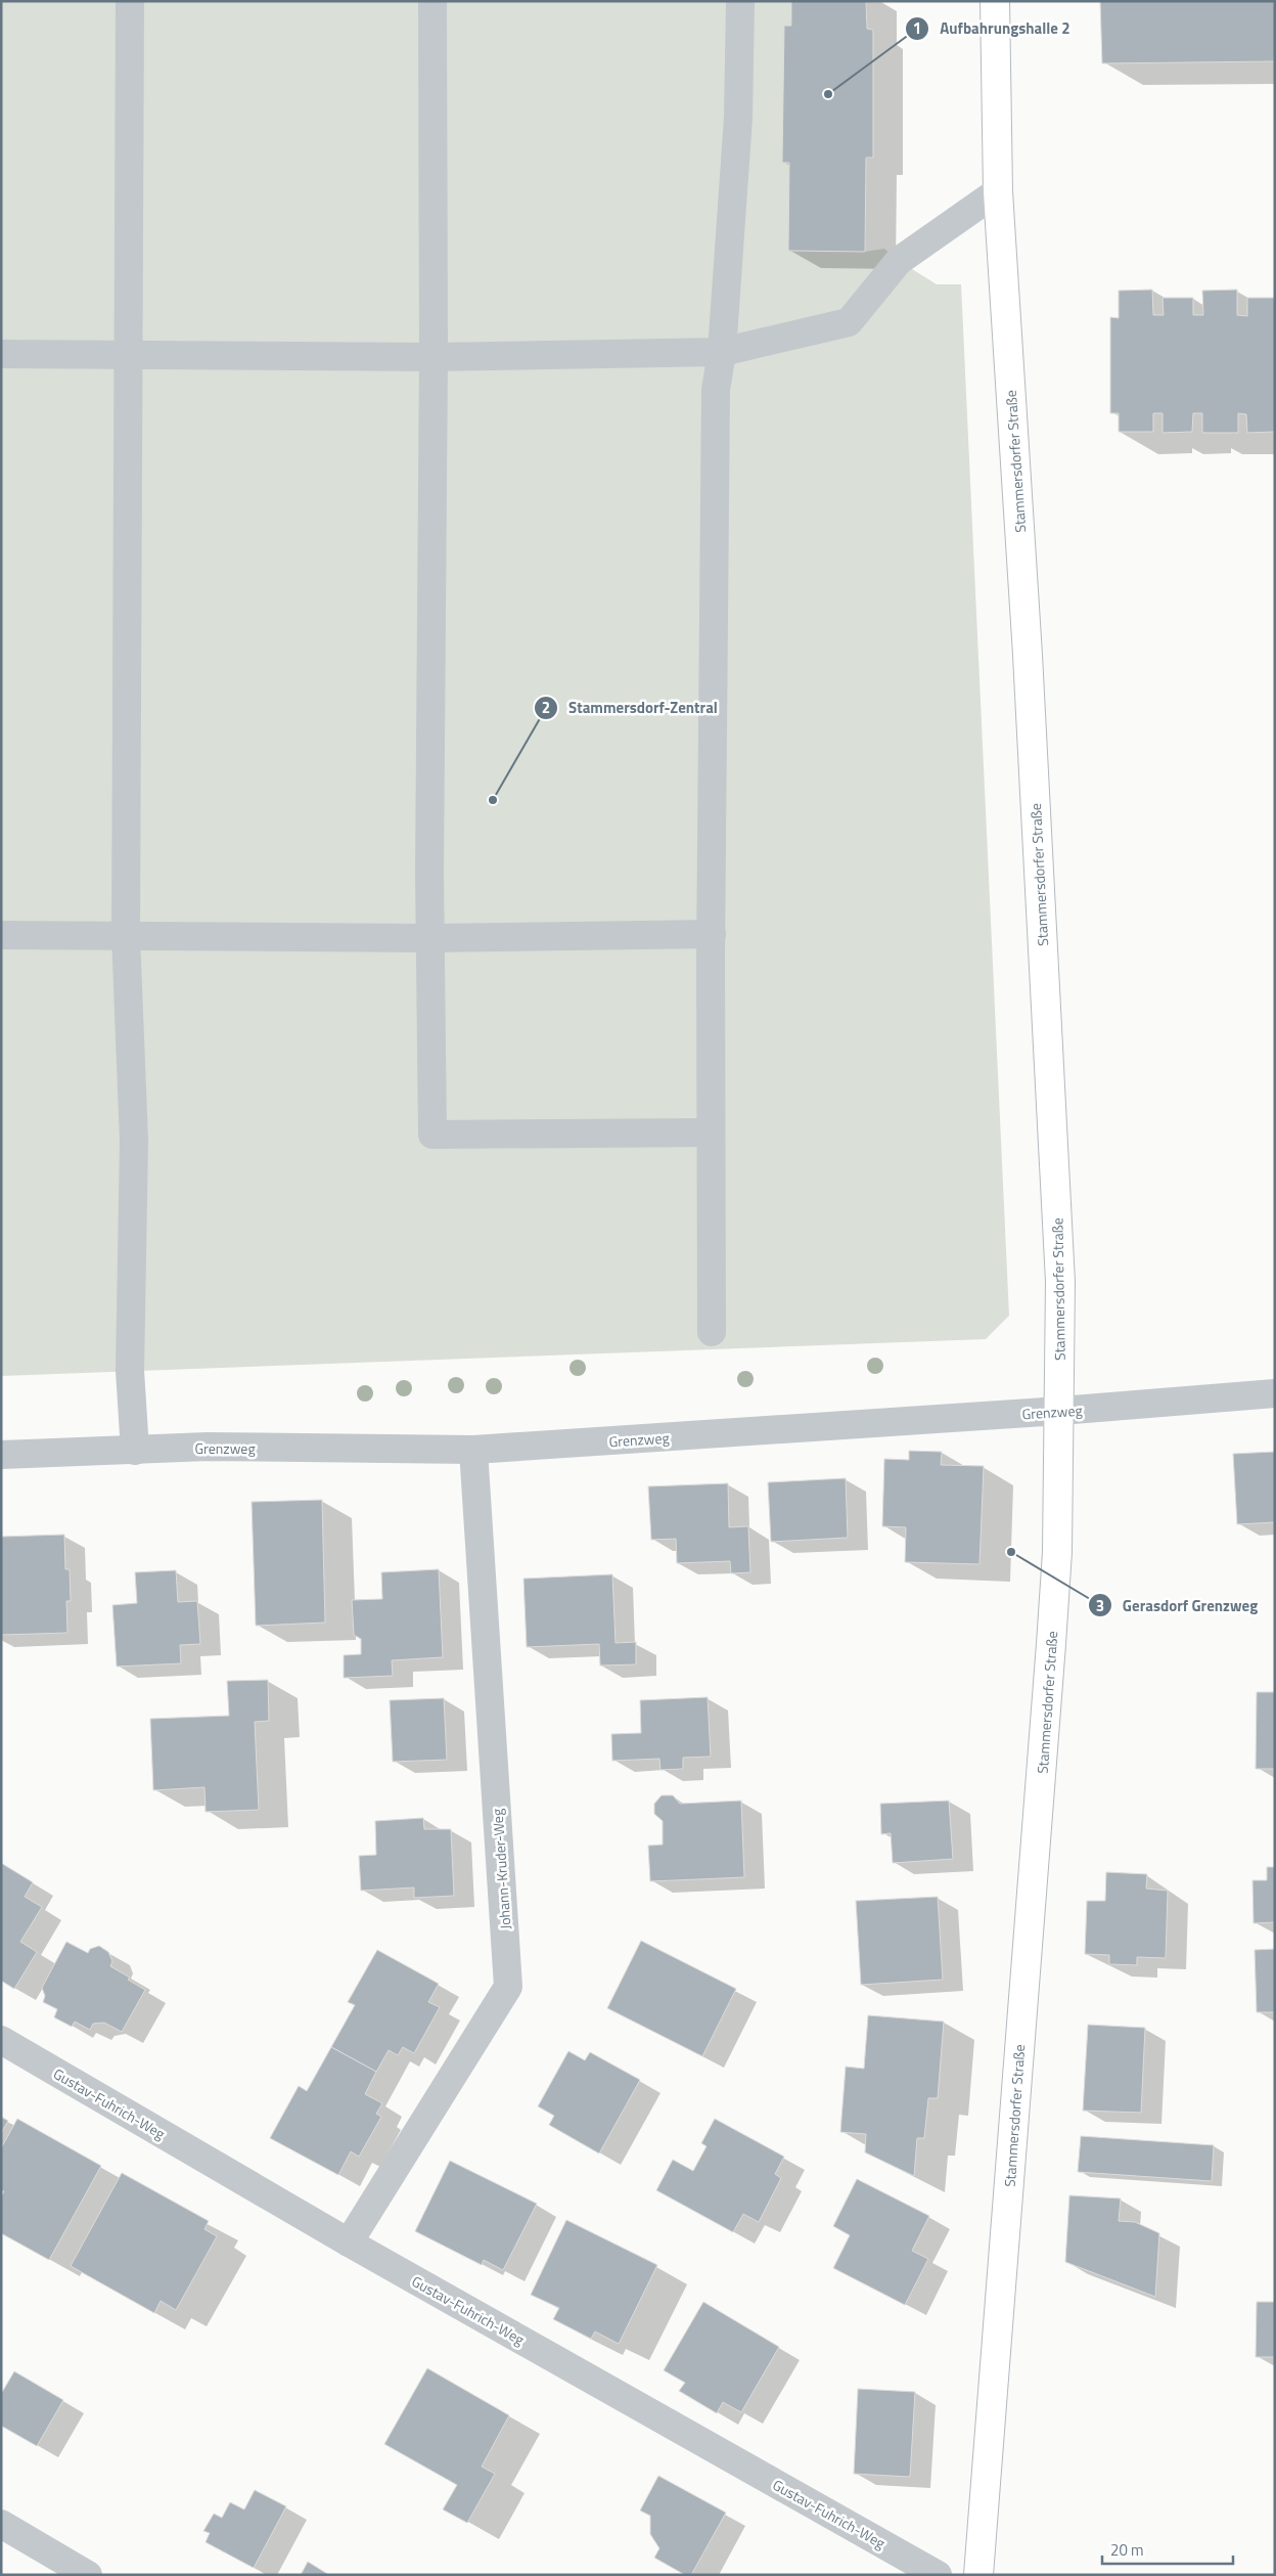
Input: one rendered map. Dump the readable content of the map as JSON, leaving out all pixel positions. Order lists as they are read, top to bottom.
{
  "streets": {
    "main road": ["Stammersdorfer Straße"],
    "street": ["Grenzweg", "Johann-Kruder-Weg", "Gustav-Fuhrich-Weg"]
  },
  "crossings": [
    ["Stammersdorfer Straße", "Grenzweg"],
    ["Grenzweg", "Johann-Kruder-Weg"],
    ["Johann-Kruder-Weg", "Gustav-Fuhrich-Weg"]
  ],
  "places": ["Aufbahrungshalle 2", "Stammersdorf-Zentral", "Gerasdorf Grenzweg"],
  "scale_bar": "20 m"
}
